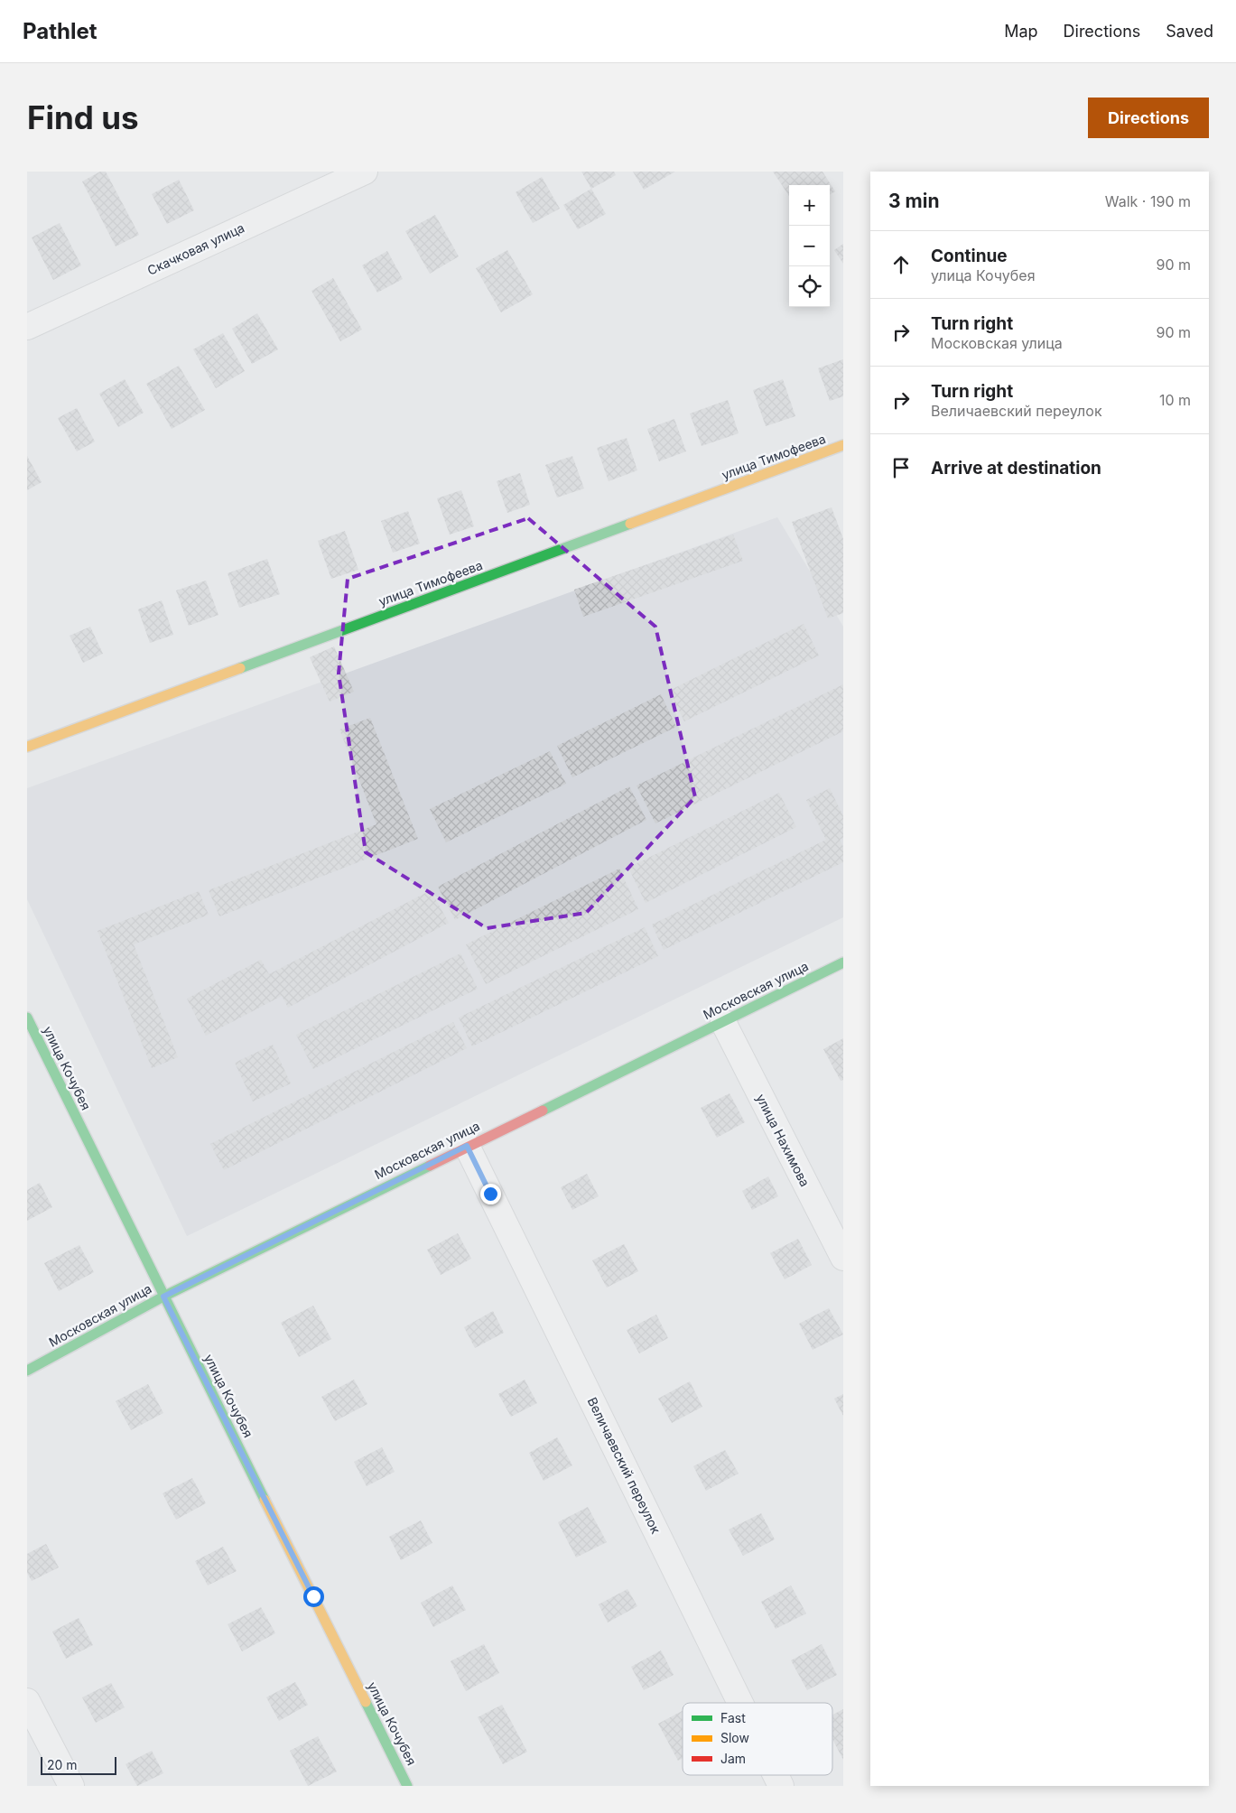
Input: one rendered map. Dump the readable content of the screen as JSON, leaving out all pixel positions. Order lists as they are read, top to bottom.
{
  "streets": {
    "street": [
      "Скачковая улица",
      "улица Тимофеева",
      "Московская улица",
      "улица Кочубея",
      "улица Нахимова",
      "Величаевский переулок"
    ]
  },
  "crossings": [
    ["Московская улица", "улица Кочубея"],
    ["Московская улица", "улица Нахимова"],
    ["Московская улица", "Величаевский переулок"]
  ],
  "legend": ["Fast", "Slow", "Jam"],
  "scale_bar": "20 m",
  "page": {
    "header": "Pathlet",
    "nav": ["Map", "Directions", "Saved"],
    "buttons": "Directions",
    "title": "Find us",
    "heading": ["3 min", "Walk · 190 m"],
    "map_buttons": ["+", "−"],
    "list": [
      ["Continue", "улица Кочубея", "90 m"],
      ["Turn right", "Московская улица", "90 m"],
      ["Turn right", "Величаевский переулок", "10 m"],
      "Arrive at destination"
    ],
    "scale": "20 m"
  }
}
